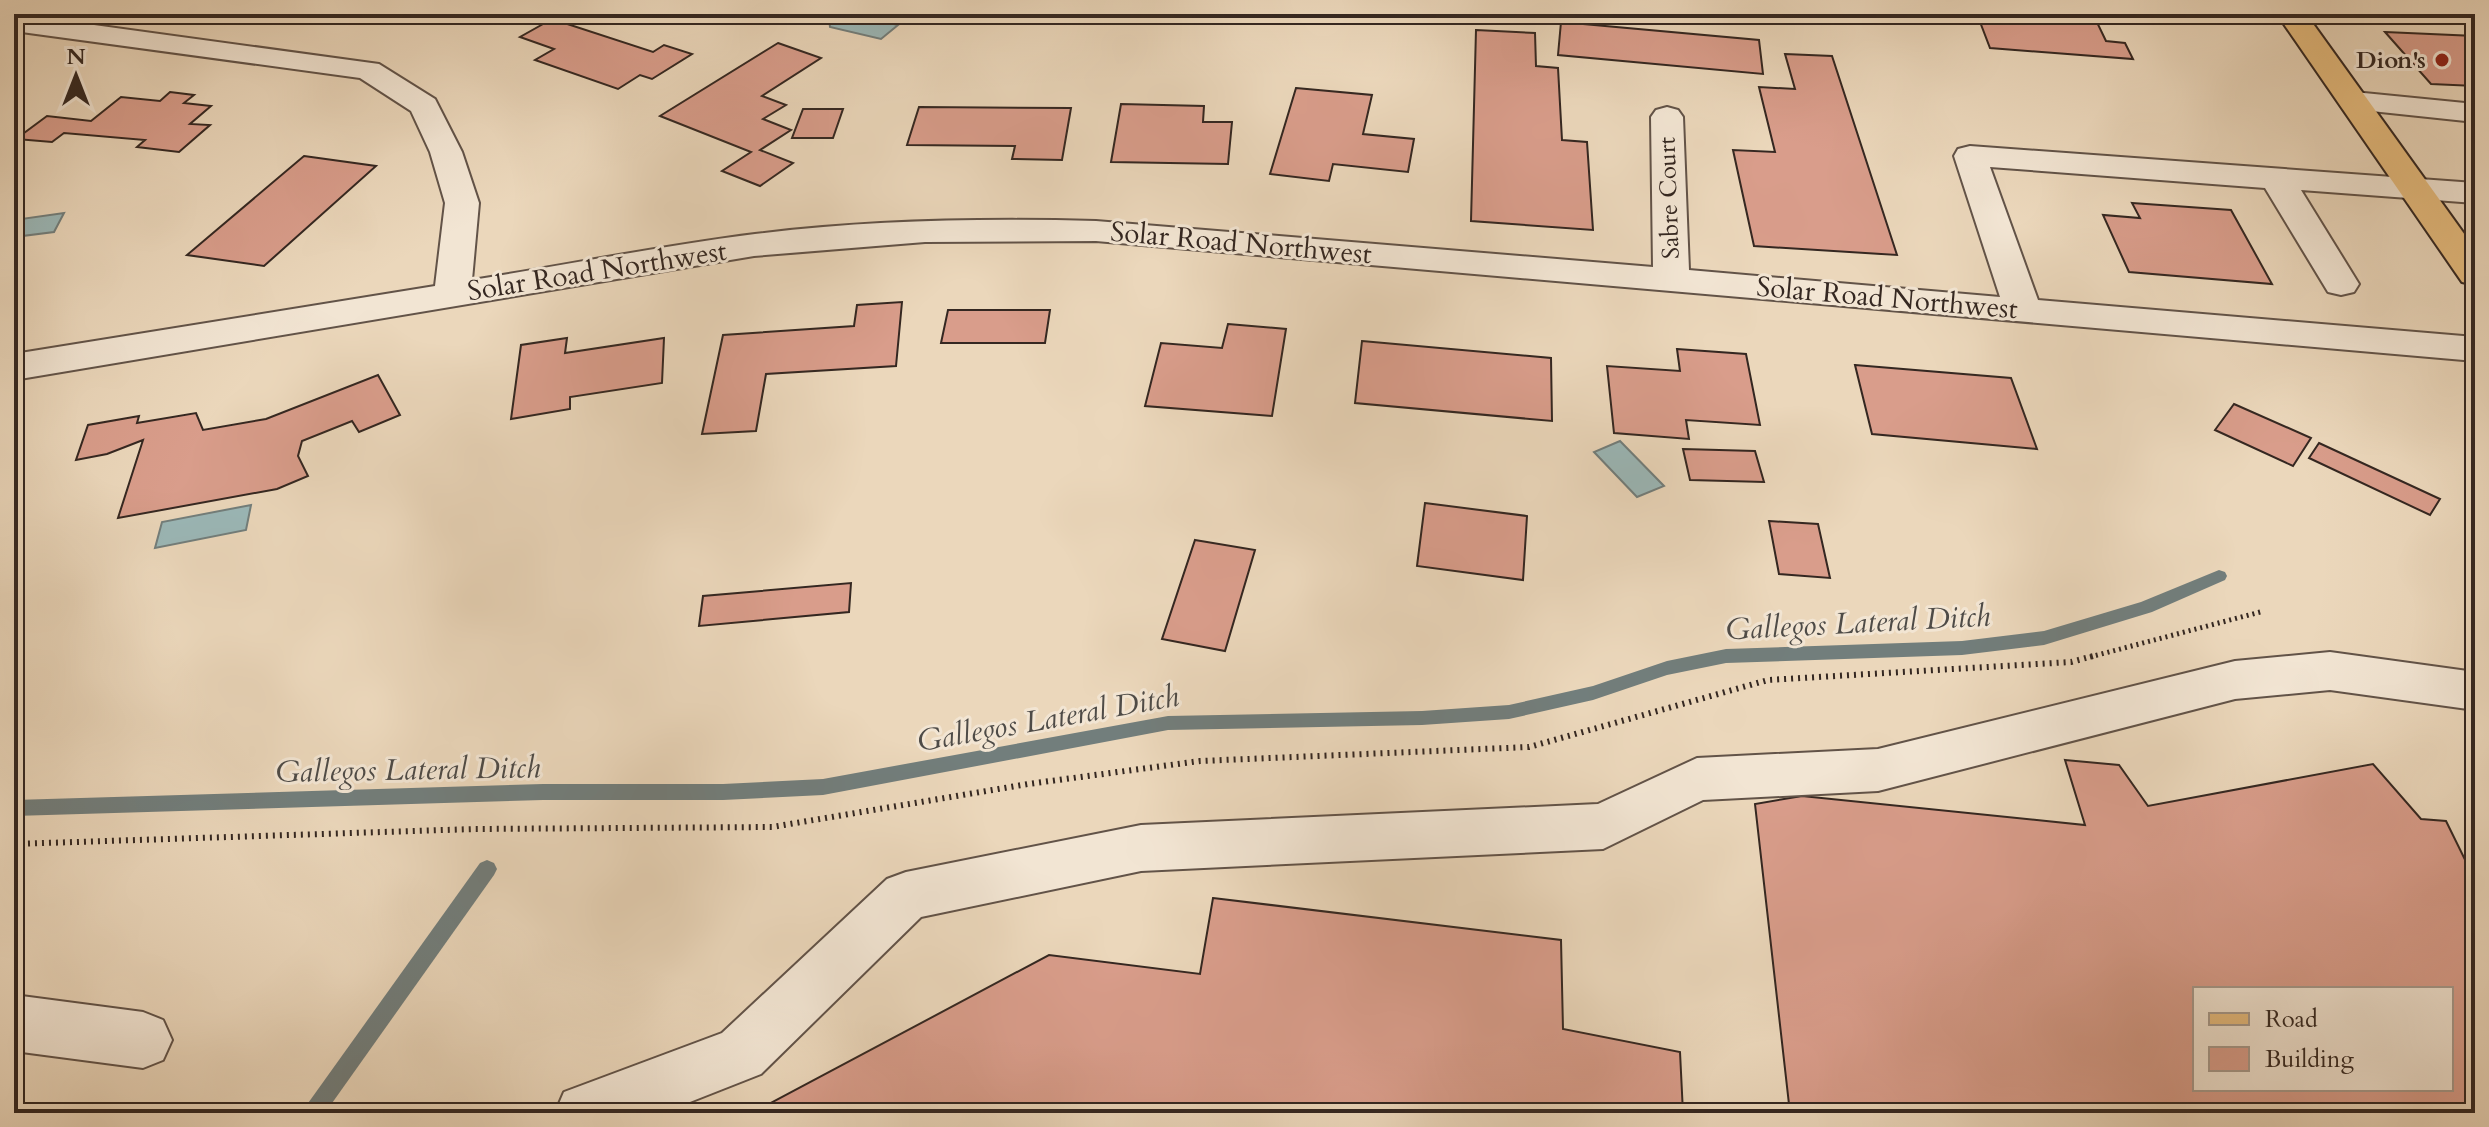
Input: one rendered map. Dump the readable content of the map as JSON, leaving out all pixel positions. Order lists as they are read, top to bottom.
{
  "streets": {
    "street": ["Sabre Court", "Solar Road Northwest"]
  },
  "crossings": [
    ["Sabre Court", "Solar Road Northwest"]
  ],
  "water": ["Gallegos Lateral Ditch"],
  "places": ["Dion's"],
  "legend": ["Road", "Building"],
  "north": "top"
}
